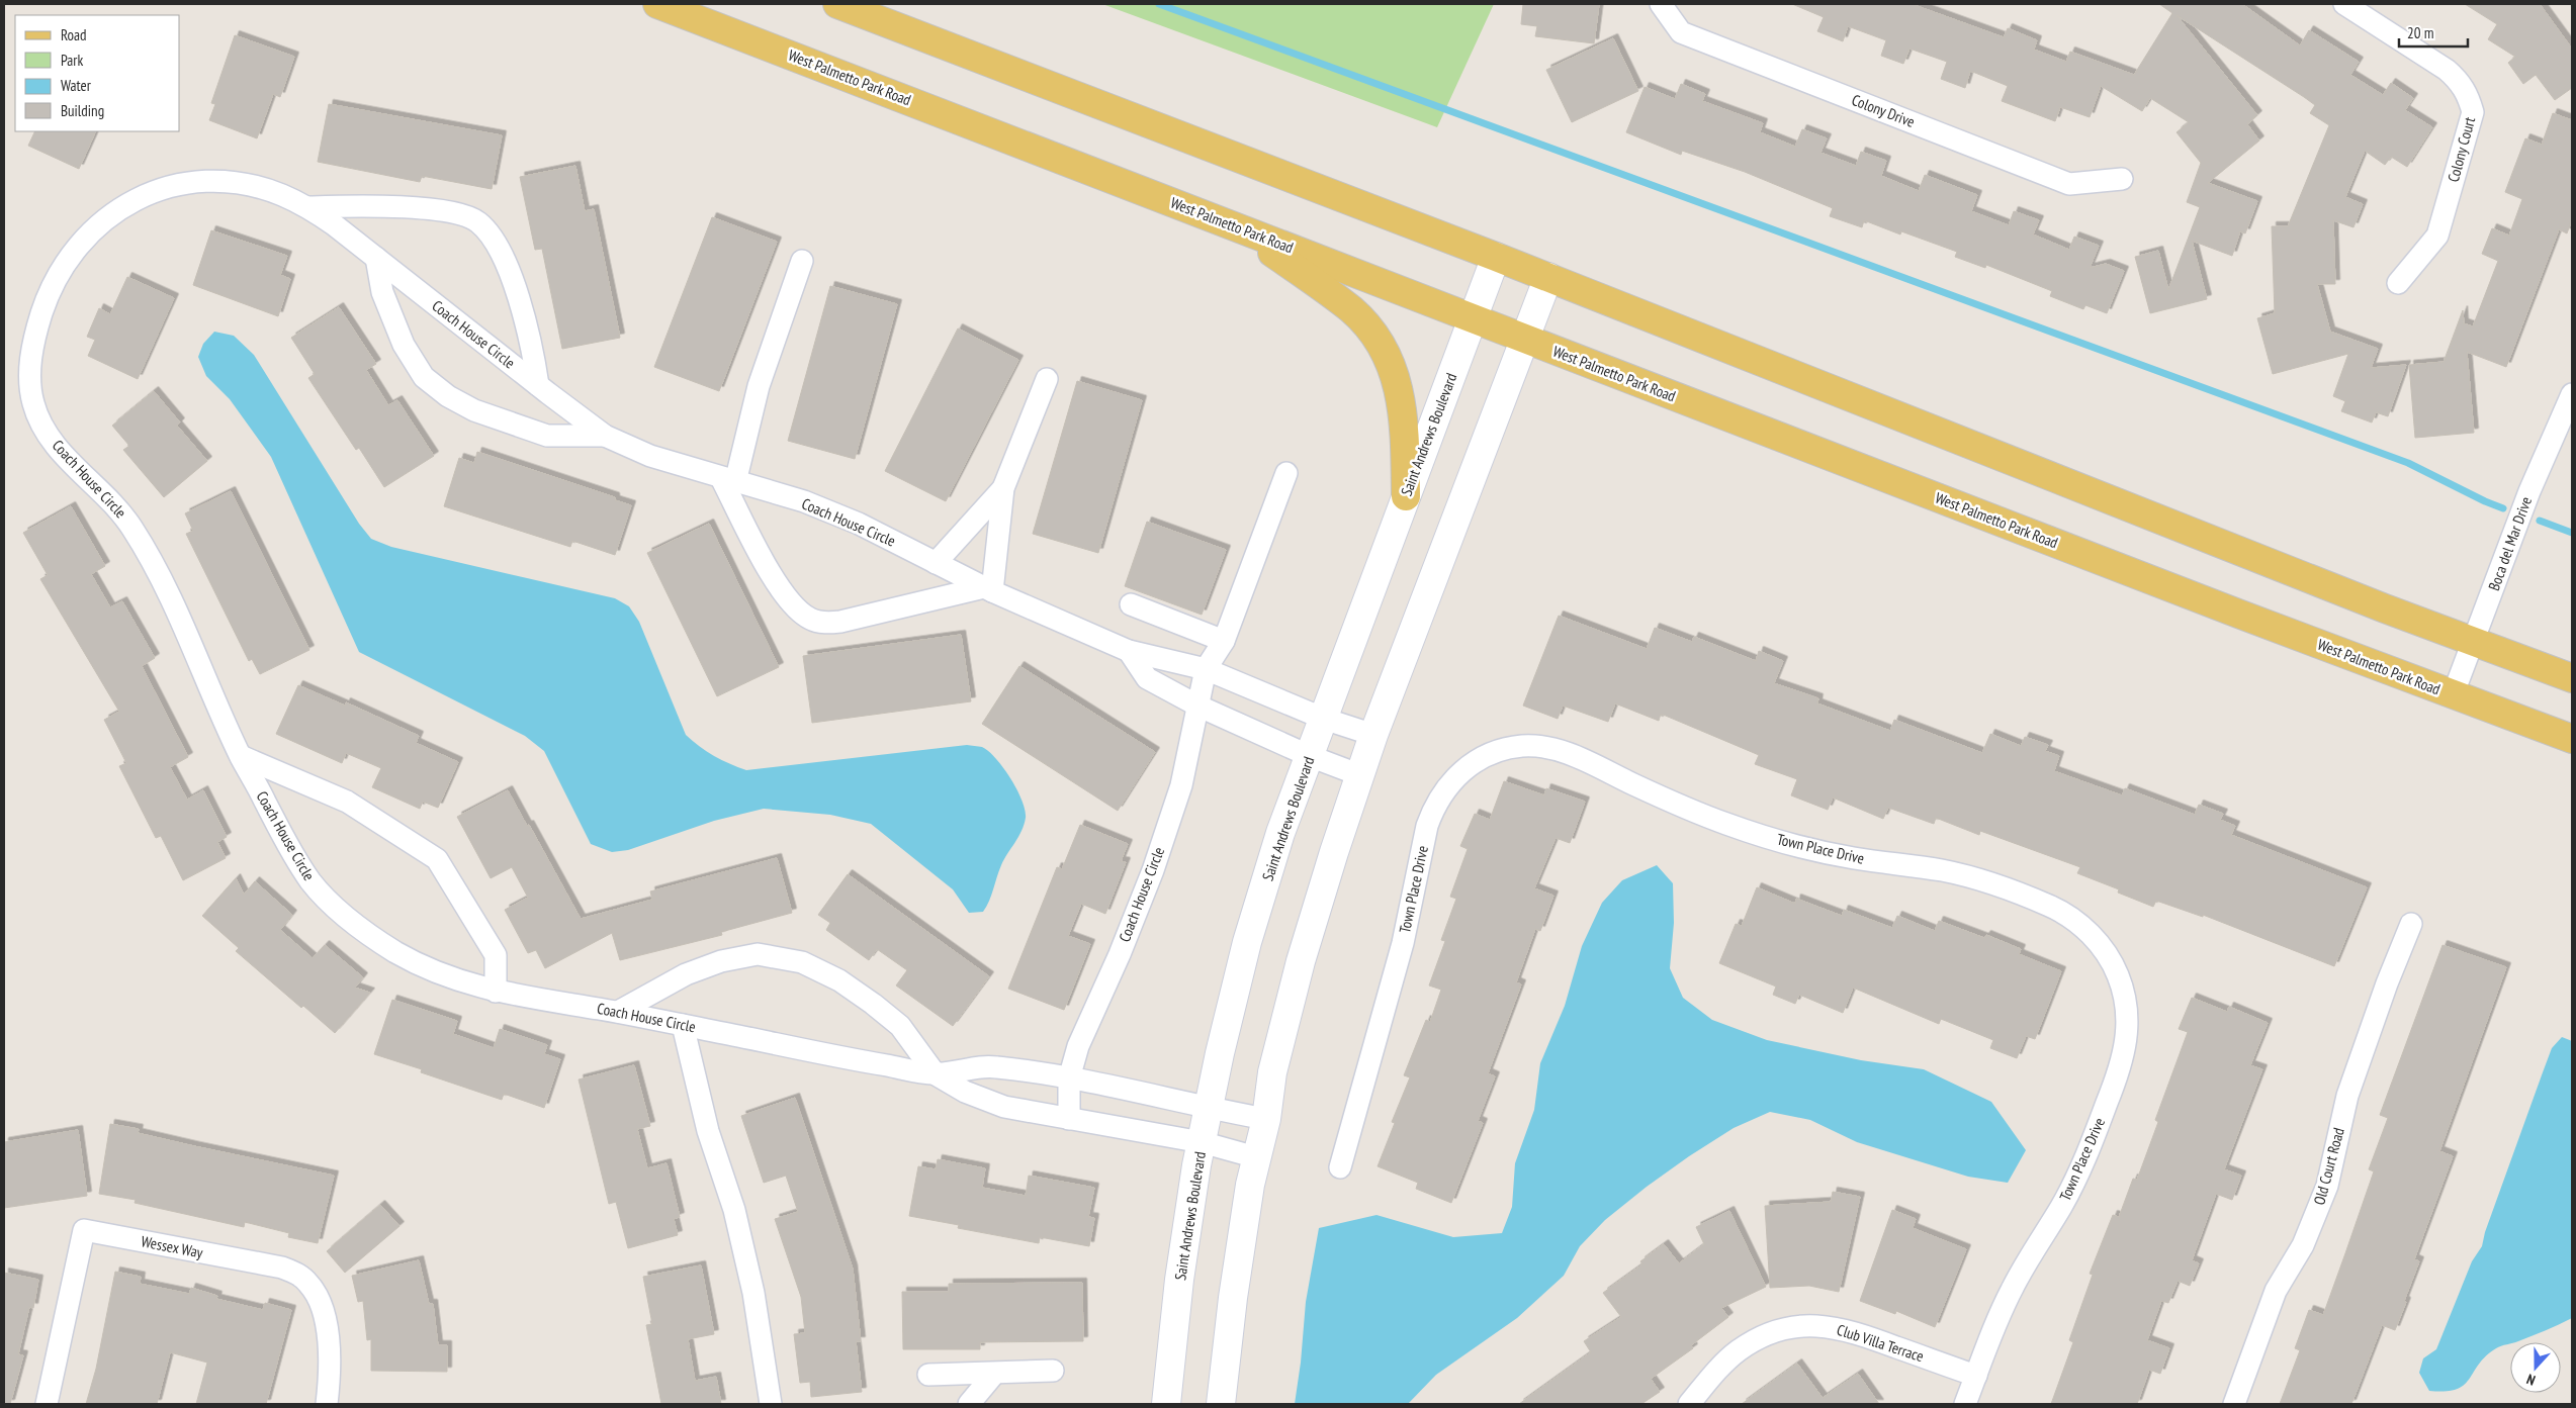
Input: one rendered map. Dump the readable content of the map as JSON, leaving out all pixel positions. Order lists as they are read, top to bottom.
{
  "streets": {
    "main road": ["West Palmetto Park Road"],
    "street": [
      "Colony Drive",
      "Colony Court",
      "Coach House Circle",
      "Saint Andrews Boulevard",
      "Boca del Mar Drive",
      "Town Place Drive",
      "Old Court Road",
      "Wessex Way",
      "Club Villa Terrace"
    ]
  },
  "crossings": [
    ["West Palmetto Park Road", "Saint Andrews Boulevard"],
    ["West Palmetto Park Road", "Boca del Mar Drive"],
    ["Coach House Circle", "Saint Andrews Boulevard"],
    ["Town Place Drive", "Club Villa Terrace"]
  ],
  "legend": [
    "Road",
    "Park",
    "Water",
    "Building"
  ],
  "scale_bar": "20 m",
  "north": "bottom"
}
